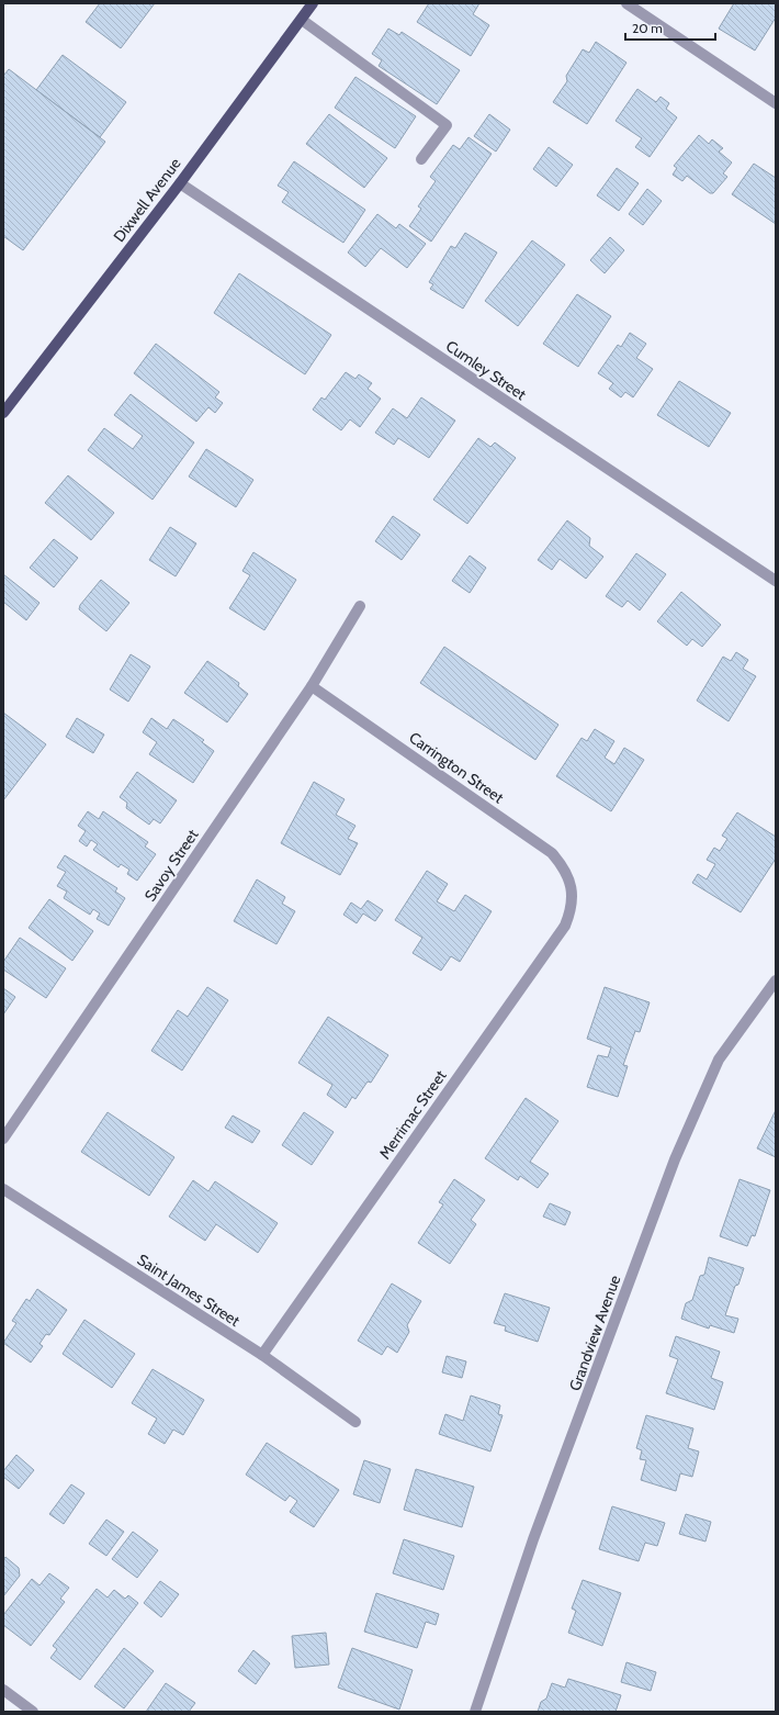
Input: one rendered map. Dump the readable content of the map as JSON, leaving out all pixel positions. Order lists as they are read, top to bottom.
{
  "streets": {
    "main road": ["Dixwell Avenue"],
    "street": [
      "Cumley Street",
      "Carrington Street",
      "Savoy Street",
      "Merrimac Street",
      "Saint James Street",
      "Grandview Avenue"
    ]
  },
  "crossings": [
    ["Dixwell Avenue", "Cumley Street"],
    ["Carrington Street", "Savoy Street"],
    ["Carrington Street", "Merrimac Street"],
    ["Merrimac Street", "Saint James Street"]
  ],
  "scale_bar": "20 m"
}
